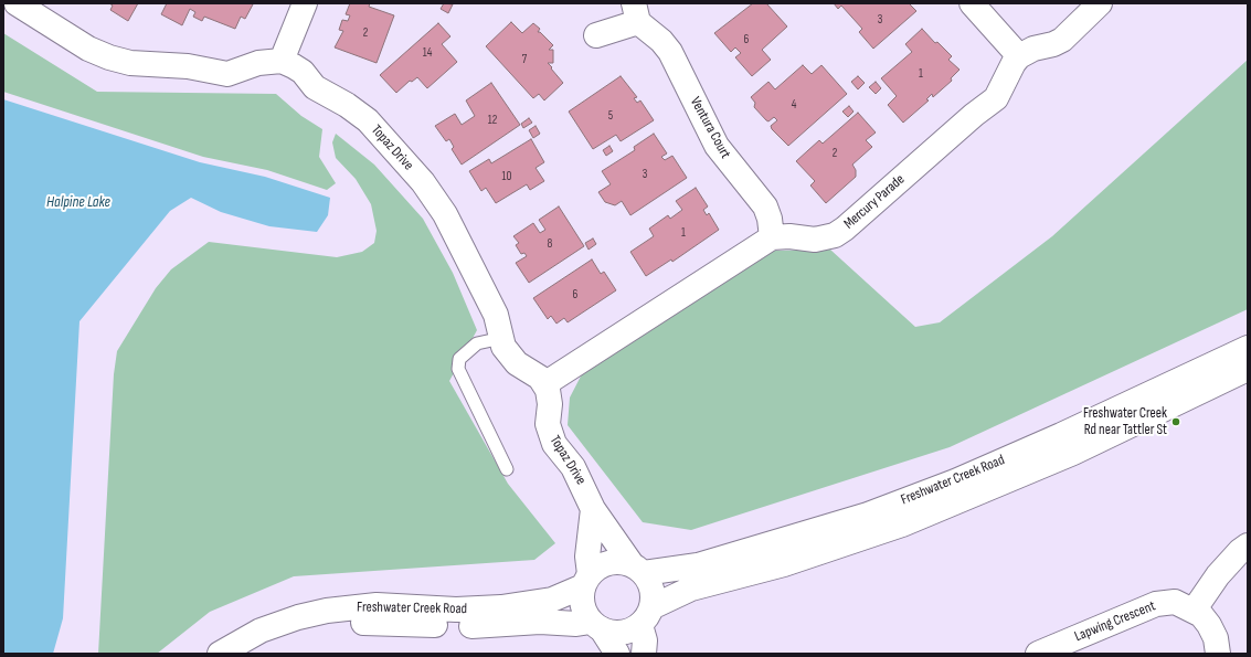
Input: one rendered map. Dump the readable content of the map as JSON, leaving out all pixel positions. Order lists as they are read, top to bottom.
{
  "streets": {
    "street": [
      "Ventura Court",
      "Topaz Drive",
      "Mercury Parade",
      "Freshwater Creek Road",
      "Lapwing Crescent"
    ]
  },
  "crossings": [
    ["Ventura Court", "Mercury Parade"],
    ["Topaz Drive", "Freshwater Creek Road"]
  ],
  "water": ["Halpine Lake"],
  "places": ["Freshwater Creek Rd near Tattler St"],
  "house_numbers": [
    "3",
    "2",
    "6",
    "14",
    "7",
    "1",
    "4",
    "5",
    "12",
    "2",
    "3",
    "10",
    "1",
    "8",
    "6"
  ]
}
